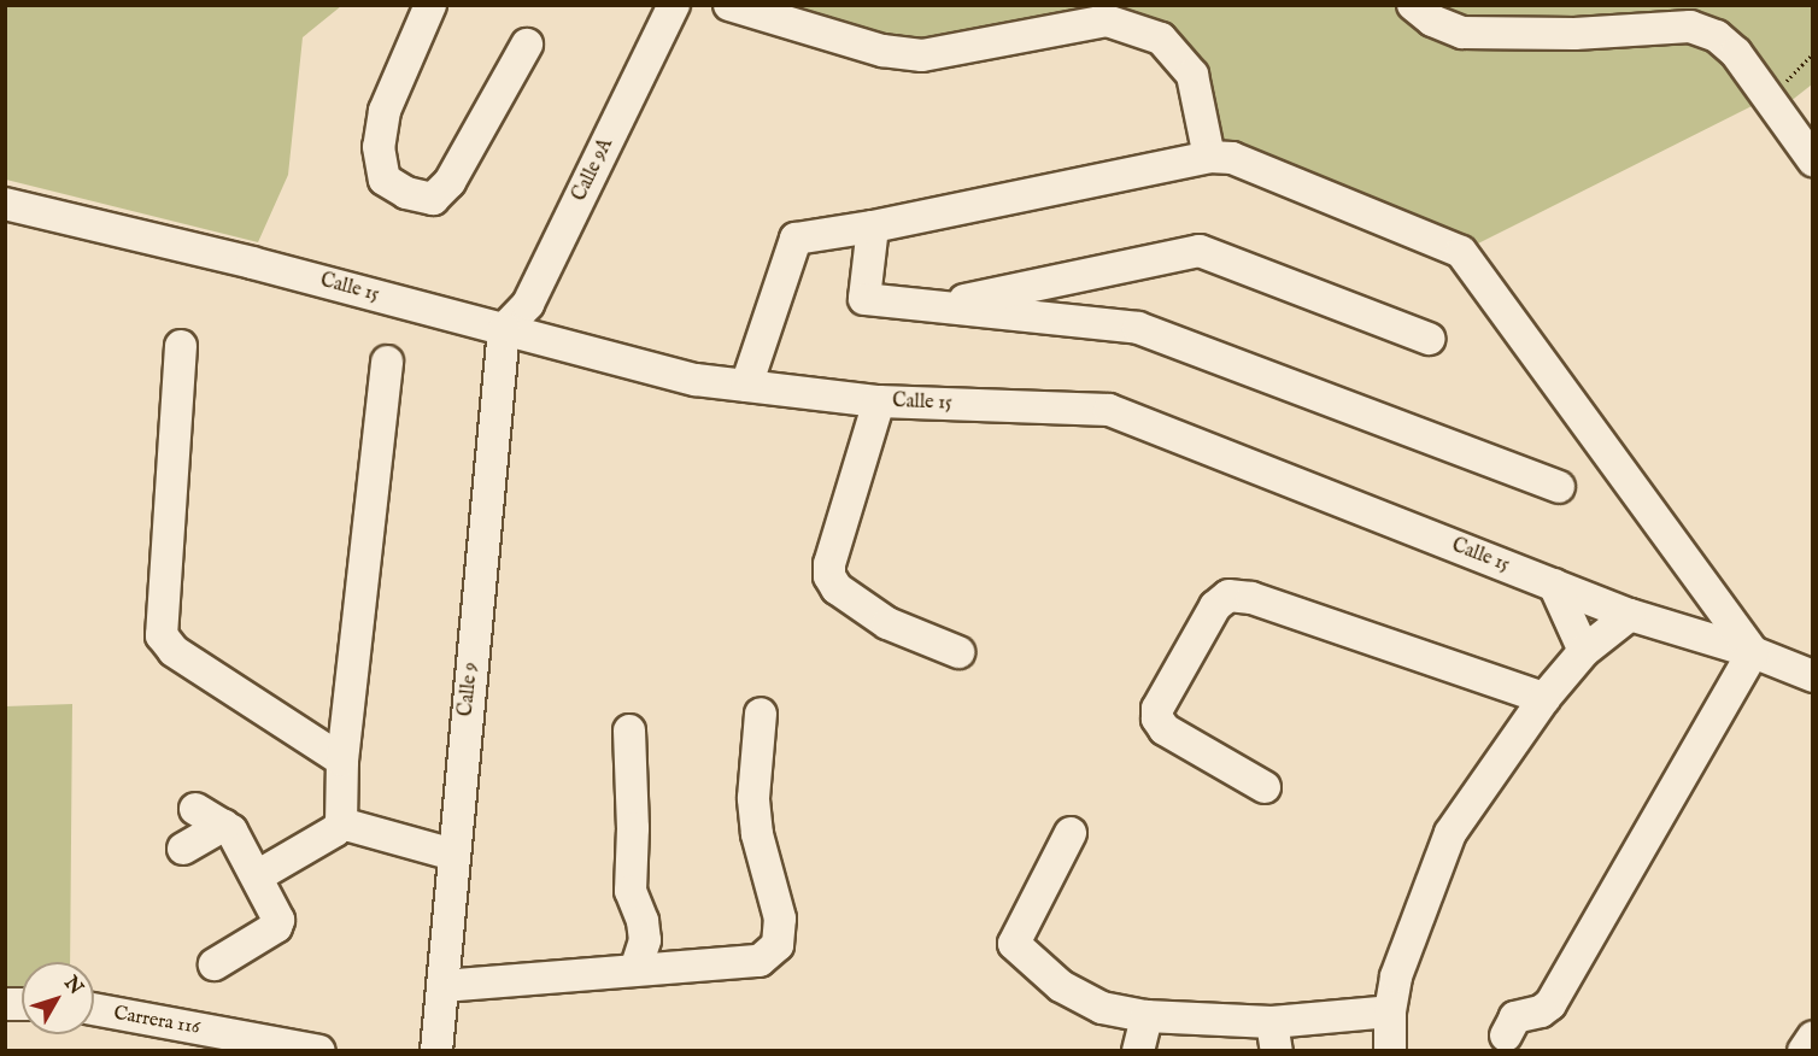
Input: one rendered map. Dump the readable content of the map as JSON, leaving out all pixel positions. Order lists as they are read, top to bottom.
{
  "streets": {
    "street": [
      "Calle 9A",
      "Calle 15",
      "Calle 9",
      "Carrera 116"
    ]
  },
  "crossings": [
    ["Calle 9A", "Calle 15"],
    ["Calle 9A", "Calle 9"],
    ["Calle 15", "Calle 9"]
  ],
  "north": "top right"
}
